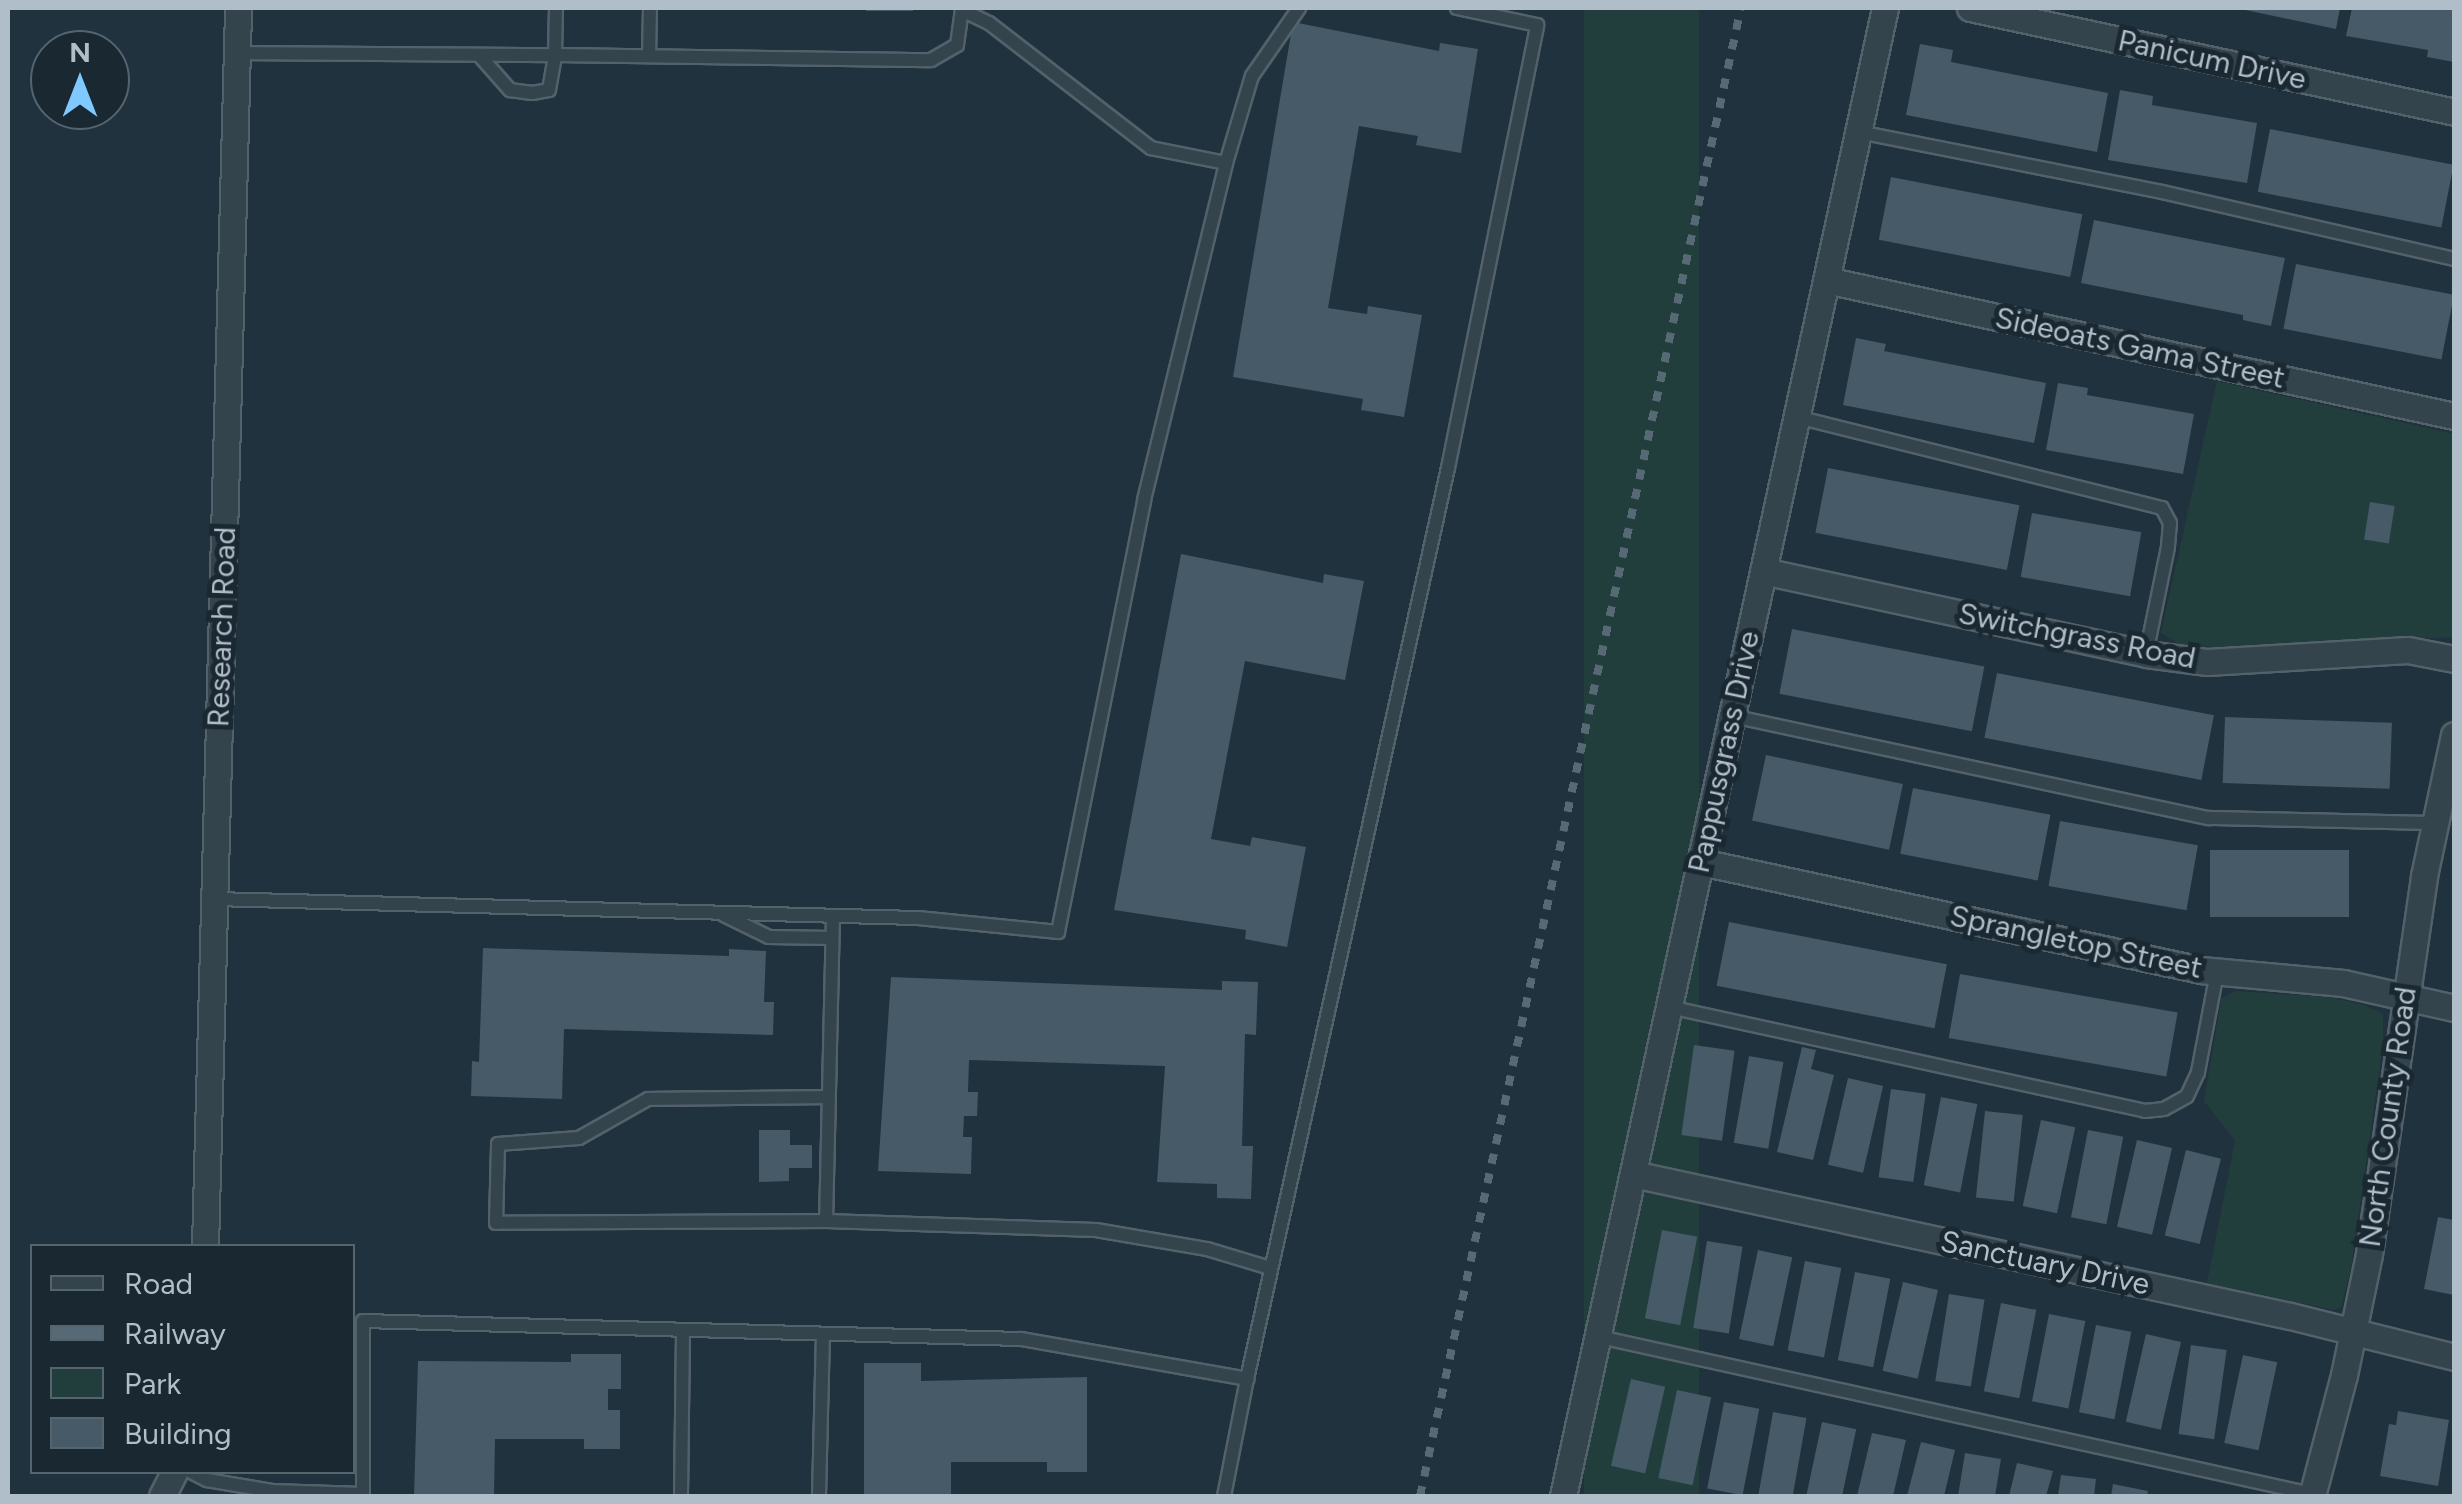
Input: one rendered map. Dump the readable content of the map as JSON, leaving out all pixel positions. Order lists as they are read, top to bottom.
{
  "streets": {
    "street": [
      "Panicum Drive",
      "Sideoats Gama Street",
      "Research Road",
      "Switchgrass Road",
      "Pappusgrass Drive",
      "Sprangletop Street",
      "North County Road",
      "Sanctuary Drive"
    ]
  },
  "crossings": [
    ["Sideoats Gama Street", "Pappusgrass Drive"],
    ["Switchgrass Road", "Pappusgrass Drive"],
    ["Pappusgrass Drive", "Sprangletop Street"],
    ["Pappusgrass Drive", "Sanctuary Drive"],
    ["Sprangletop Street", "North County Road"],
    ["North County Road", "Sanctuary Drive"]
  ],
  "legend": [
    "Road",
    "Railway",
    "Park",
    "Building"
  ],
  "north": "top"
}
